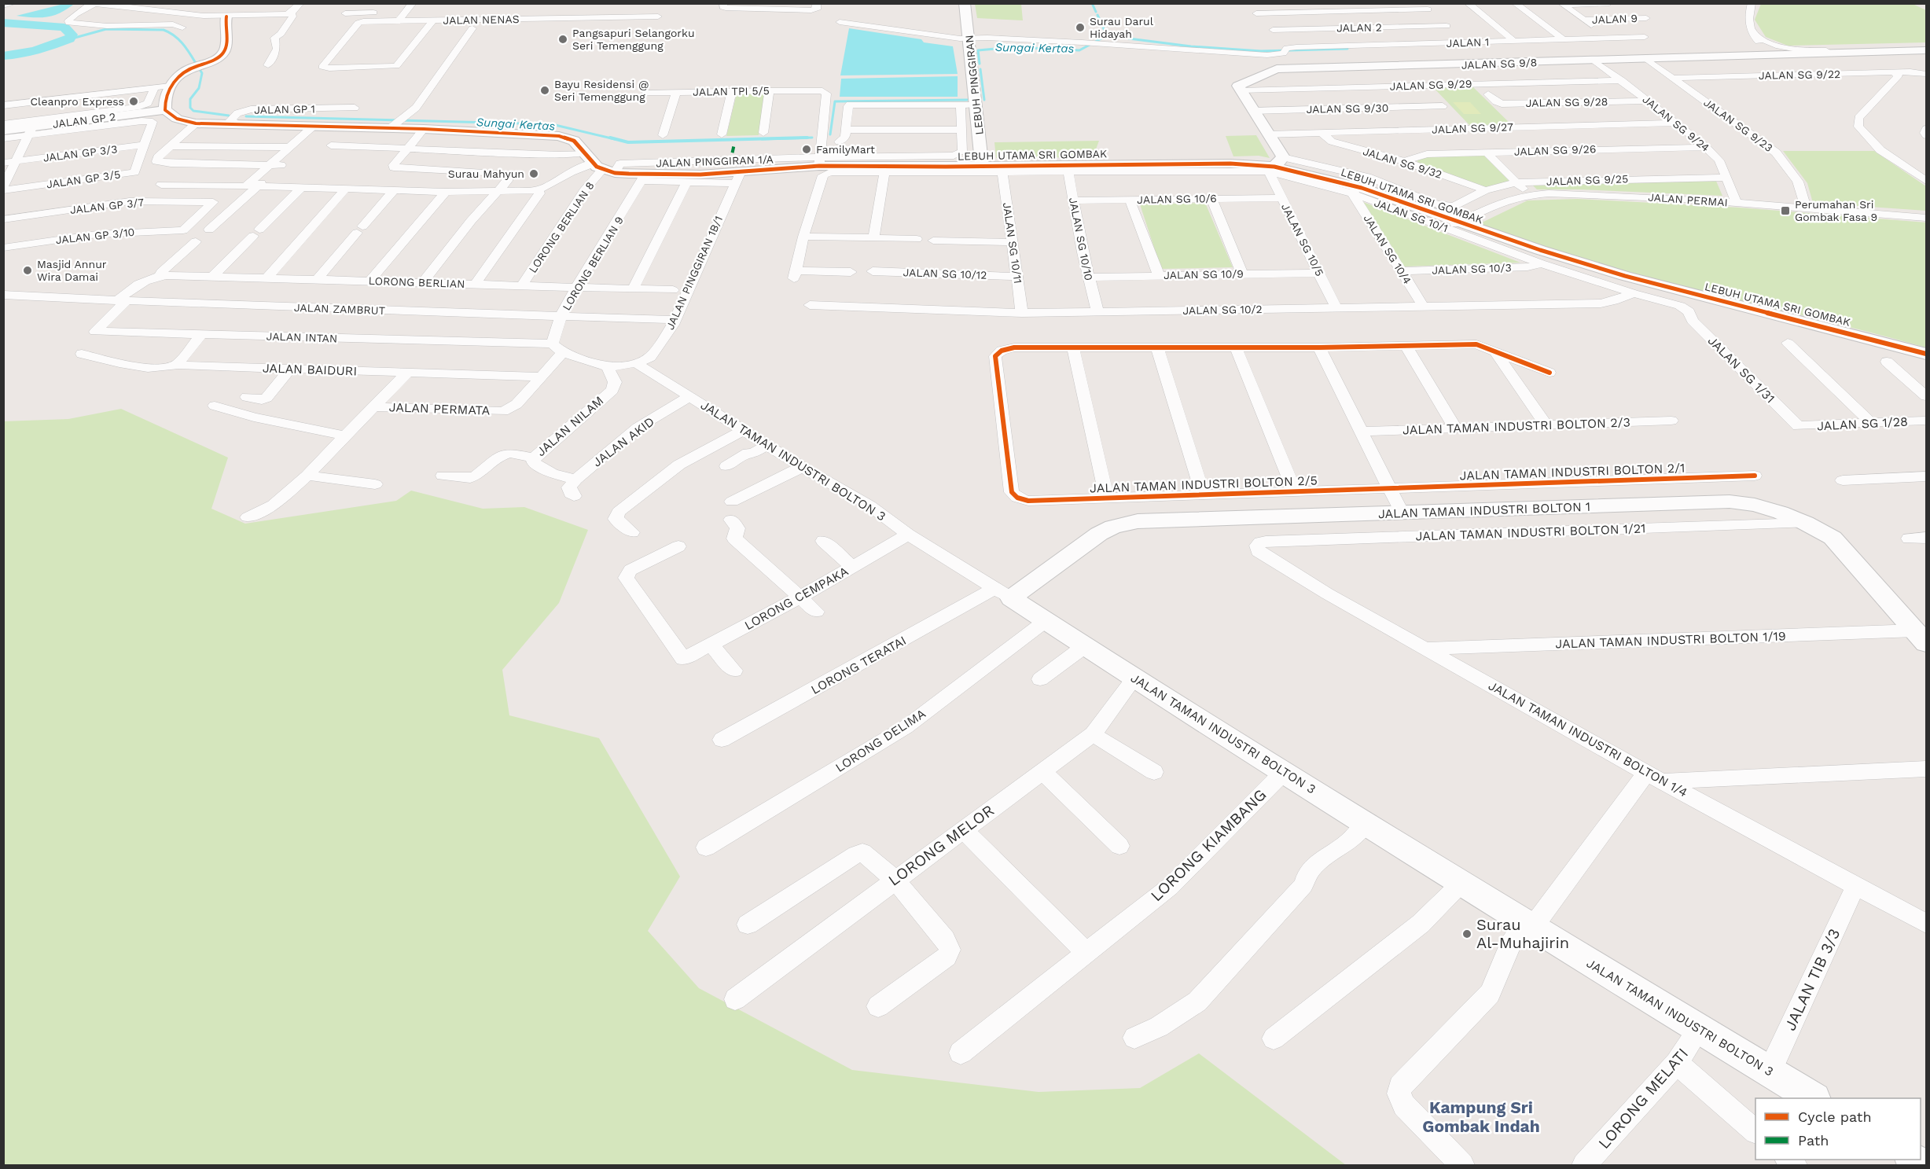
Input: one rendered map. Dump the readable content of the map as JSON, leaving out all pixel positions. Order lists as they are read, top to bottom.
{
  "streets": {
    "street": [
      "JALAN 9",
      "JALAN NENAS",
      "JALAN 2",
      "JALAN 1",
      "JALAN SG 9/8",
      "JALAN SG 9/22",
      "LEBUH PINGGIRAN",
      "JALAN SG 9/29",
      "JALAN TPI 5/5",
      "JALAN SG 9/28",
      "JALAN SG 9/30",
      "JALAN GP 1",
      "JALAN GP 2",
      "JALAN SG 9/24",
      "JALAN SG 9/23",
      "JALAN SG 9/27",
      "JALAN SG 9/26",
      "JALAN GP 3/3",
      "LEBUH UTAMA SRI GOMBAK",
      "JALAN PINGGIRAN 1/A",
      "JALAN SG 9/32",
      "JALAN GP 3/5",
      "JALAN SG 9/25",
      "JALAN SG 10/6",
      "JALAN PERMAI",
      "JALAN GP 3/7",
      "JALAN SG 10/1",
      "LORONG BERLIAN 8",
      "JALAN GP 3/10",
      "JALAN SG 10/10",
      "JALAN SG 10/5",
      "JALAN SG 10/11",
      "JALAN SG 10/4",
      "LORONG BERLIAN 9",
      "JALAN SG 10/3",
      "JALAN PINGGIRAN 1B/1",
      "JALAN SG 10/12",
      "JALAN SG 10/9",
      "LORONG BERLIAN",
      "JALAN ZAMBRUT",
      "JALAN SG 10/2",
      "JALAN INTAN",
      "JALAN BAIDURI",
      "JALAN SG 1/31",
      "JALAN PERMATA",
      "JALAN SG 1/28",
      "JALAN NILAM",
      "JALAN TAMAN INDUSTRI BOLTON 2/3",
      "JALAN AKID",
      "JALAN TAMAN INDUSTRI BOLTON 3",
      "JALAN TAMAN INDUSTRI BOLTON 2/1",
      "JALAN TAMAN INDUSTRI BOLTON 2/5",
      "JALAN TAMAN INDUSTRI BOLTON 1",
      "JALAN TAMAN INDUSTRI BOLTON 1/21",
      "LORONG CEMPAKA",
      "JALAN TAMAN INDUSTRI BOLTON 1/19",
      "LORONG TERATAI",
      "JALAN TAMAN INDUSTRI BOLTON 1/4",
      "LORONG DELIMA",
      "LORONG MELOR",
      "LORONG KIAMBANG",
      "JALAN TIB 3/3",
      "LORONG MELATI"
    ]
  },
  "crossings": [
    ["JALAN 1", "LEBUH PINGGIRAN"],
    ["JALAN SG 9/8", "JALAN SG 9/29"],
    ["JALAN SG 9/8", "JALAN SG 9/24"],
    ["JALAN SG 9/8", "JALAN SG 9/23"],
    ["JALAN SG 9/22", "JALAN SG 9/23"],
    ["LEBUH PINGGIRAN", "LEBUH UTAMA SRI GOMBAK"],
    ["JALAN SG 9/29", "JALAN SG 9/24"],
    ["JALAN TPI 5/5", "LEBUH UTAMA SRI GOMBAK"],
    ["JALAN TPI 5/5", "JALAN PINGGIRAN 1/A"],
    ["JALAN SG 9/28", "JALAN SG 9/24"],
    ["JALAN SG 9/24", "JALAN SG 9/27"],
    ["JALAN SG 9/24", "JALAN SG 9/26"],
    ["JALAN SG 9/24", "JALAN SG 9/25"],
    ["JALAN SG 9/24", "JALAN PERMAI"],
    ["JALAN SG 9/23", "JALAN PERMAI"],
    ["JALAN SG 9/27", "JALAN SG 9/32"],
    ["JALAN SG 9/26", "JALAN SG 9/32"],
    ["JALAN GP 3/3", "JALAN GP 3/5"],
    ["LEBUH UTAMA SRI GOMBAK", "JALAN PINGGIRAN 1/A"],
    ["LEBUH UTAMA SRI GOMBAK", "JALAN SG 9/25"],
    ["LEBUH UTAMA SRI GOMBAK", "JALAN PERMAI"],
    ["LEBUH UTAMA SRI GOMBAK", "JALAN SG 10/1"],
    ["LEBUH UTAMA SRI GOMBAK", "LORONG BERLIAN 8"],
    ["LEBUH UTAMA SRI GOMBAK", "JALAN SG 10/10"],
    ["LEBUH UTAMA SRI GOMBAK", "JALAN SG 10/5"],
    ["LEBUH UTAMA SRI GOMBAK", "JALAN SG 10/11"],
    ["LEBUH UTAMA SRI GOMBAK", "JALAN SG 10/4"],
    ["LEBUH UTAMA SRI GOMBAK", "LORONG BERLIAN 9"],
    ["LEBUH UTAMA SRI GOMBAK", "JALAN PINGGIRAN 1B/1"],
    ["JALAN PINGGIRAN 1/A", "LORONG BERLIAN 8"],
    ["JALAN SG 9/32", "JALAN SG 9/25"],
    ["JALAN SG 9/25", "JALAN SG 10/5"],
    ["JALAN SG 10/6", "JALAN SG 10/10"],
    ["JALAN SG 10/6", "JALAN SG 10/5"],
    ["JALAN GP 3/7", "JALAN GP 3/10"],
    ["JALAN SG 10/1", "JALAN SG 10/4"],
    ["JALAN SG 10/1", "JALAN SG 10/3"],
    ["JALAN SG 10/1", "JALAN SG 10/2"],
    ["JALAN SG 10/1", "JALAN SG 1/31"],
    ["LORONG BERLIAN 8", "LORONG BERLIAN"],
    ["JALAN SG 10/10", "JALAN SG 10/9"],
    ["JALAN SG 10/10", "JALAN SG 10/2"],
    ["JALAN SG 10/5", "JALAN SG 10/9"],
    ["JALAN SG 10/5", "JALAN SG 10/2"],
    ["JALAN SG 10/11", "JALAN SG 10/12"],
    ["JALAN SG 10/11", "JALAN SG 10/2"],
    ["JALAN SG 10/4", "JALAN SG 10/3"],
    ["JALAN SG 10/4", "JALAN SG 10/2"],
    ["LORONG BERLIAN 9", "LORONG BERLIAN"],
    ["LORONG BERLIAN 9", "JALAN ZAMBRUT"],
    ["LORONG BERLIAN 9", "JALAN INTAN"],
    ["JALAN PINGGIRAN 1B/1", "JALAN ZAMBRUT"],
    ["JALAN PINGGIRAN 1B/1", "JALAN TAMAN INDUSTRI BOLTON 3"],
    ["JALAN ZAMBRUT", "JALAN INTAN"],
    ["JALAN BAIDURI", "JALAN PERMATA"],
    ["JALAN SG 1/31", "JALAN SG 1/28"],
    ["JALAN NILAM", "JALAN AKID"],
    ["JALAN AKID", "JALAN TAMAN INDUSTRI BOLTON 3"],
    ["JALAN TAMAN INDUSTRI BOLTON 3", "JALAN TAMAN INDUSTRI BOLTON 1"],
    ["JALAN TAMAN INDUSTRI BOLTON 3", "LORONG CEMPAKA"],
    ["JALAN TAMAN INDUSTRI BOLTON 3", "LORONG TERATAI"],
    ["JALAN TAMAN INDUSTRI BOLTON 3", "LORONG DELIMA"],
    ["JALAN TAMAN INDUSTRI BOLTON 3", "LORONG MELOR"],
    ["JALAN TAMAN INDUSTRI BOLTON 3", "LORONG KIAMBANG"],
    ["JALAN TAMAN INDUSTRI BOLTON 3", "JALAN TIB 3/3"],
    ["JALAN TAMAN INDUSTRI BOLTON 3", "LORONG MELATI"],
    ["JALAN TAMAN INDUSTRI BOLTON 2/1", "JALAN TAMAN INDUSTRI BOLTON 2/5"],
    ["JALAN TAMAN INDUSTRI BOLTON 1", "JALAN TAMAN INDUSTRI BOLTON 1/21"],
    ["JALAN TAMAN INDUSTRI BOLTON 1", "JALAN TAMAN INDUSTRI BOLTON 1/19"],
    ["JALAN TAMAN INDUSTRI BOLTON 1", "LORONG TERATAI"],
    ["JALAN TAMAN INDUSTRI BOLTON 1/21", "JALAN TAMAN INDUSTRI BOLTON 1/4"],
    ["JALAN TAMAN INDUSTRI BOLTON 1/19", "JALAN TAMAN INDUSTRI BOLTON 1/4"],
    ["JALAN TAMAN INDUSTRI BOLTON 1/4", "JALAN TIB 3/3"]
  ],
  "districts": ["Kampung Sri Gombak Indah"],
  "water": ["Sungai Kertas"],
  "places": {
    "other": [
      "Surau Darul Hidayah",
      "Pangsapuri Selangorku Seri Temenggung",
      "Bayu Residensi @ Seri Temenggung",
      "Cleanpro Express",
      "FamilyMart",
      "Surau Mahyun",
      "Masjid Annur Wira Damai",
      "Surau Al-Muhajirin"
    ],
    "transit": ["Perumahan Sri Gombak Fasa 9"]
  },
  "legend": ["Cycle path", "Path"]
}
